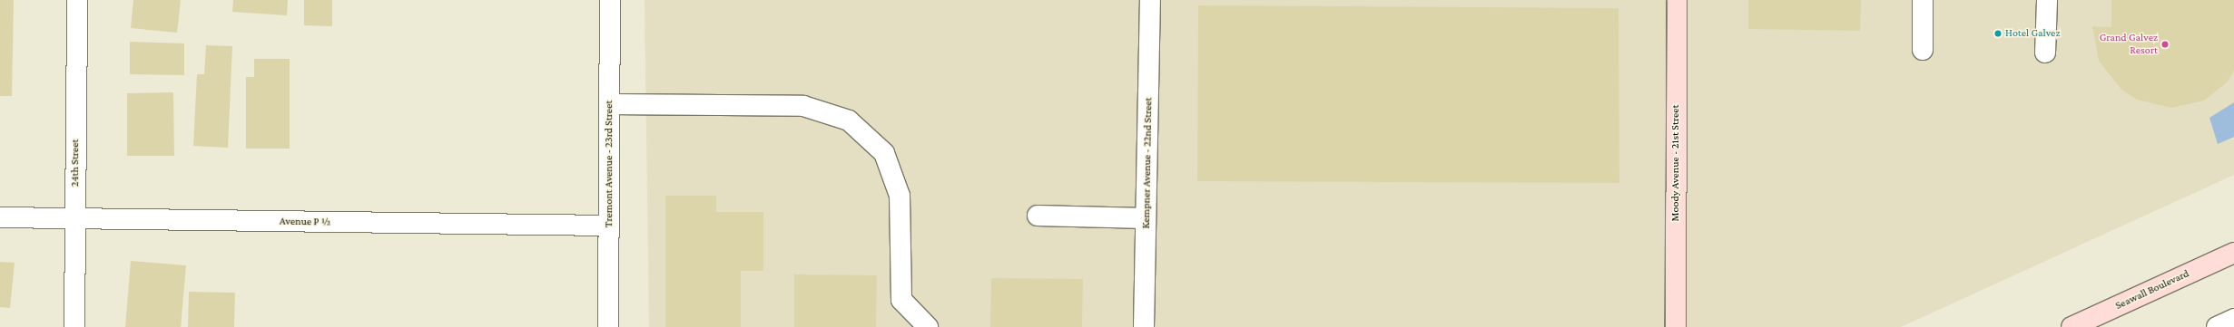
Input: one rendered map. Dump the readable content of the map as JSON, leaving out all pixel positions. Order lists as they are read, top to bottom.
{
  "streets": {
    "main road": ["Moody Avenue - 21st Street", "Seawall Boulevard"],
    "street": [
      "24th Street",
      "Kempner Avenue - 22nd Street",
      "Tremont Avenue - 23rd Street",
      "Avenue P ½"
    ]
  },
  "crossings": [
    ["24th Street", "Avenue P ½"],
    ["Tremont Avenue - 23rd Street", "Avenue P ½"]
  ],
  "places": ["Hotel Galvez", "Grand Galvez Resort"]
}
